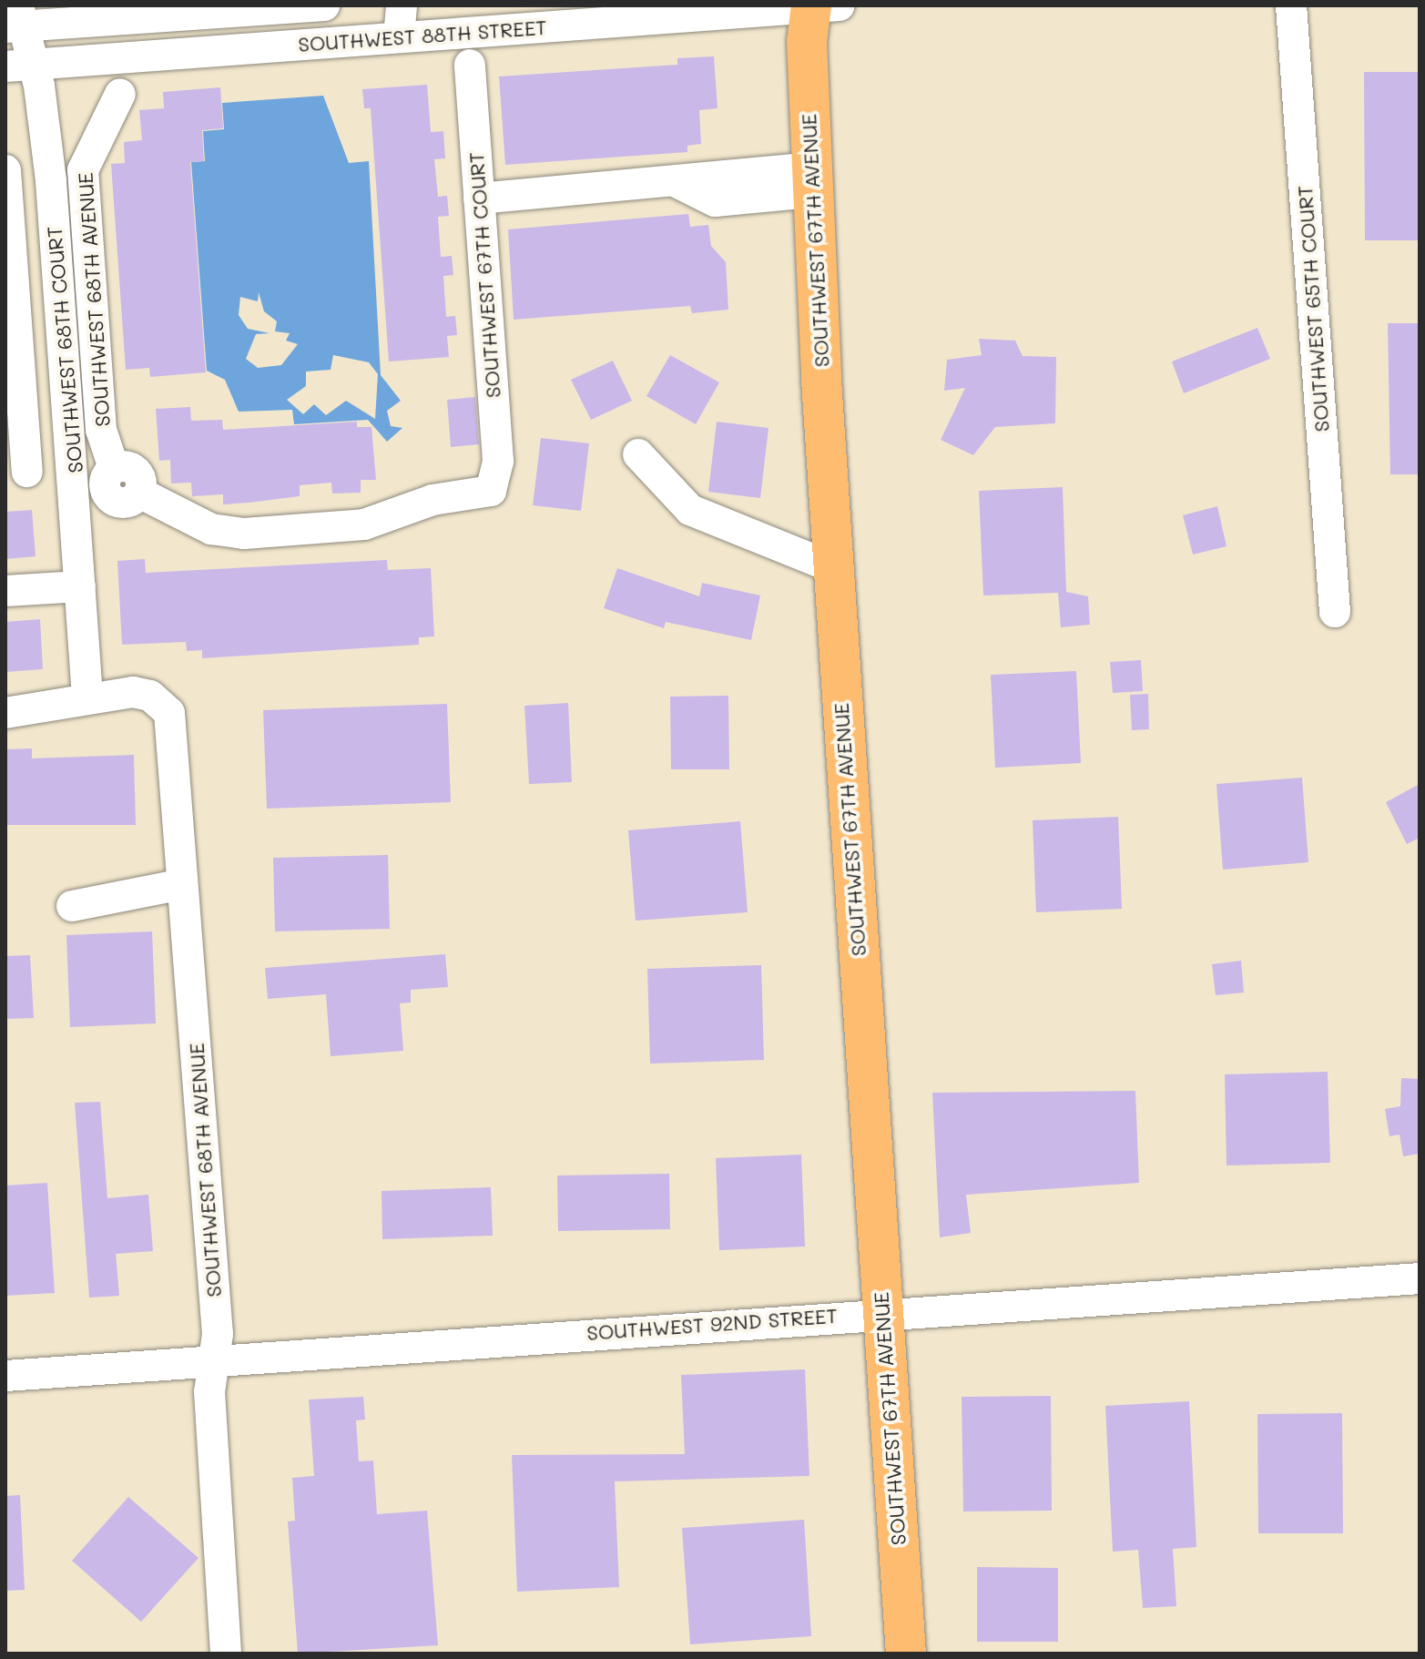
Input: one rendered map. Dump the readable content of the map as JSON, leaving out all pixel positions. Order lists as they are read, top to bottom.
{
  "streets": {
    "main road": ["SOUTHWEST 67TH AVENUE"],
    "street": [
      "SOUTHWEST 88TH STREET",
      "SOUTHWEST 67TH COURT",
      "SOUTHWEST 68TH AVENUE",
      "SOUTHWEST 65TH COURT",
      "SOUTHWEST 68TH COURT",
      "SOUTHWEST 92ND STREET"
    ]
  },
  "crossings": [
    ["SOUTHWEST 88TH STREET", "SOUTHWEST 67TH AVENUE"],
    ["SOUTHWEST 88TH STREET", "SOUTHWEST 68TH COURT"],
    ["SOUTHWEST 67TH AVENUE", "SOUTHWEST 92ND STREET"],
    ["SOUTHWEST 67TH COURT", "SOUTHWEST 68TH AVENUE"],
    ["SOUTHWEST 68TH AVENUE", "SOUTHWEST 68TH COURT"],
    ["SOUTHWEST 68TH AVENUE", "SOUTHWEST 92ND STREET"]
  ]
}
